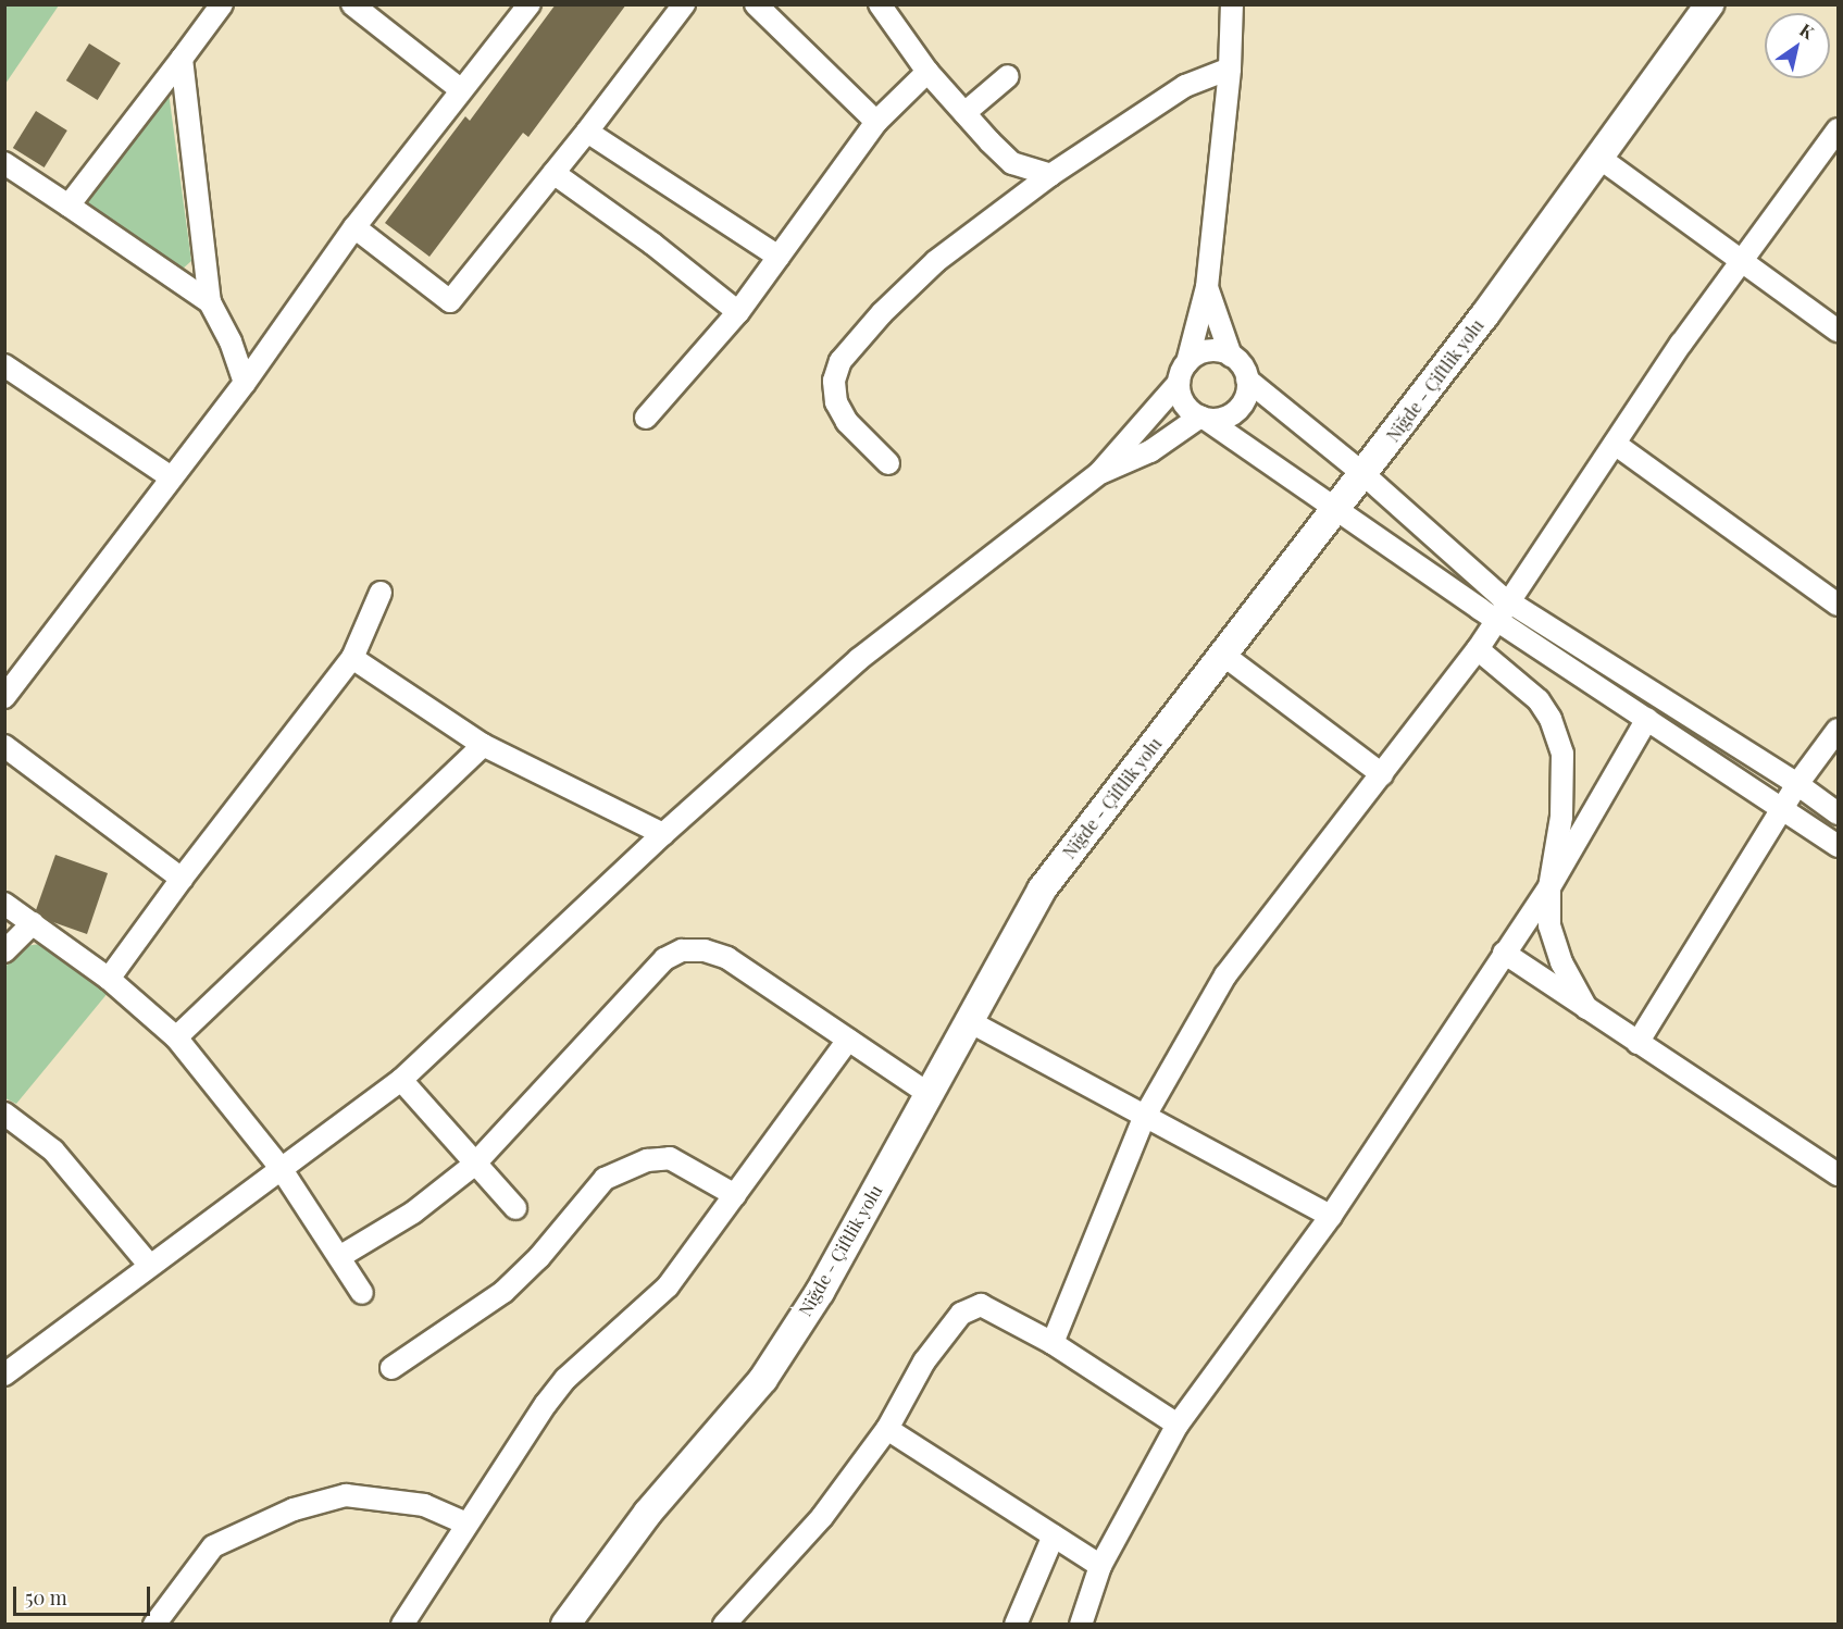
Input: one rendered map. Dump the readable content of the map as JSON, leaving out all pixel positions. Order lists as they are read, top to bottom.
{
  "streets": {
    "main road": ["Niğde - Çiftlik yolu"]
  },
  "scale_bar": "50 m",
  "north": "top right"
}
